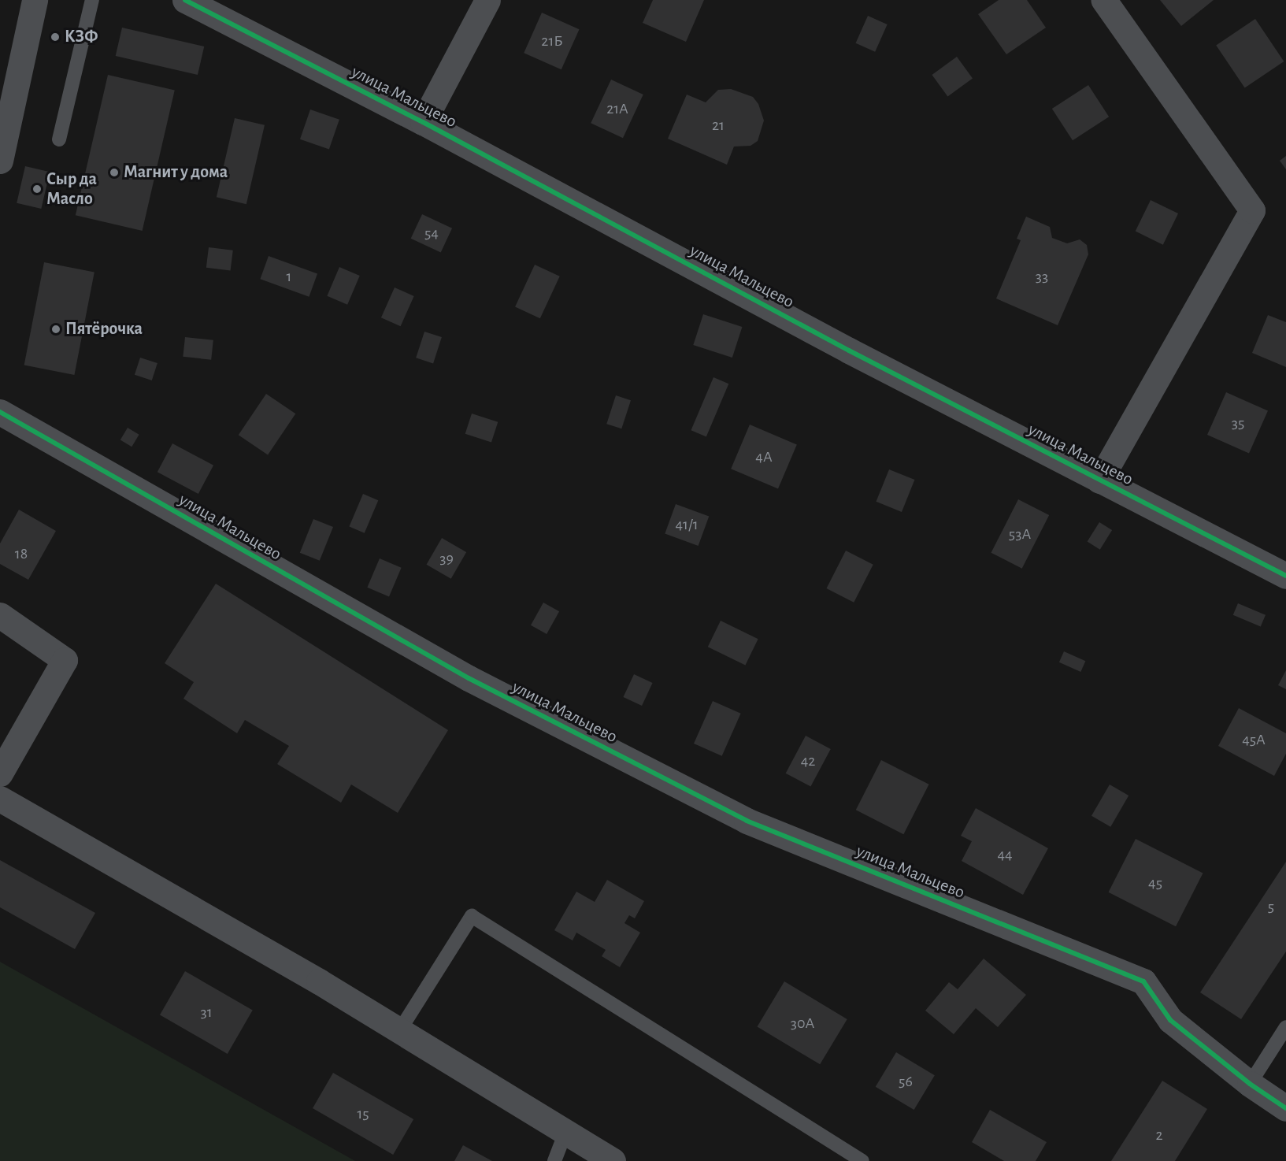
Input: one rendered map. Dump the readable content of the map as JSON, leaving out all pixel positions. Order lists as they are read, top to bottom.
{
  "streets": {
    "street": ["улица Мальцево"]
  },
  "places": [
    "КЗФ",
    "Магнит у дома",
    "Сыр да Масло",
    "Пятёрочка"
  ],
  "house_numbers": [
    "21Б",
    "21А",
    "21",
    "54",
    "1",
    "33",
    "35",
    "4А",
    "41/1",
    "53А",
    "18",
    "39",
    "45А",
    "42",
    "44",
    "45",
    "5",
    "31",
    "30А",
    "56",
    "15",
    "2"
  ]
}
